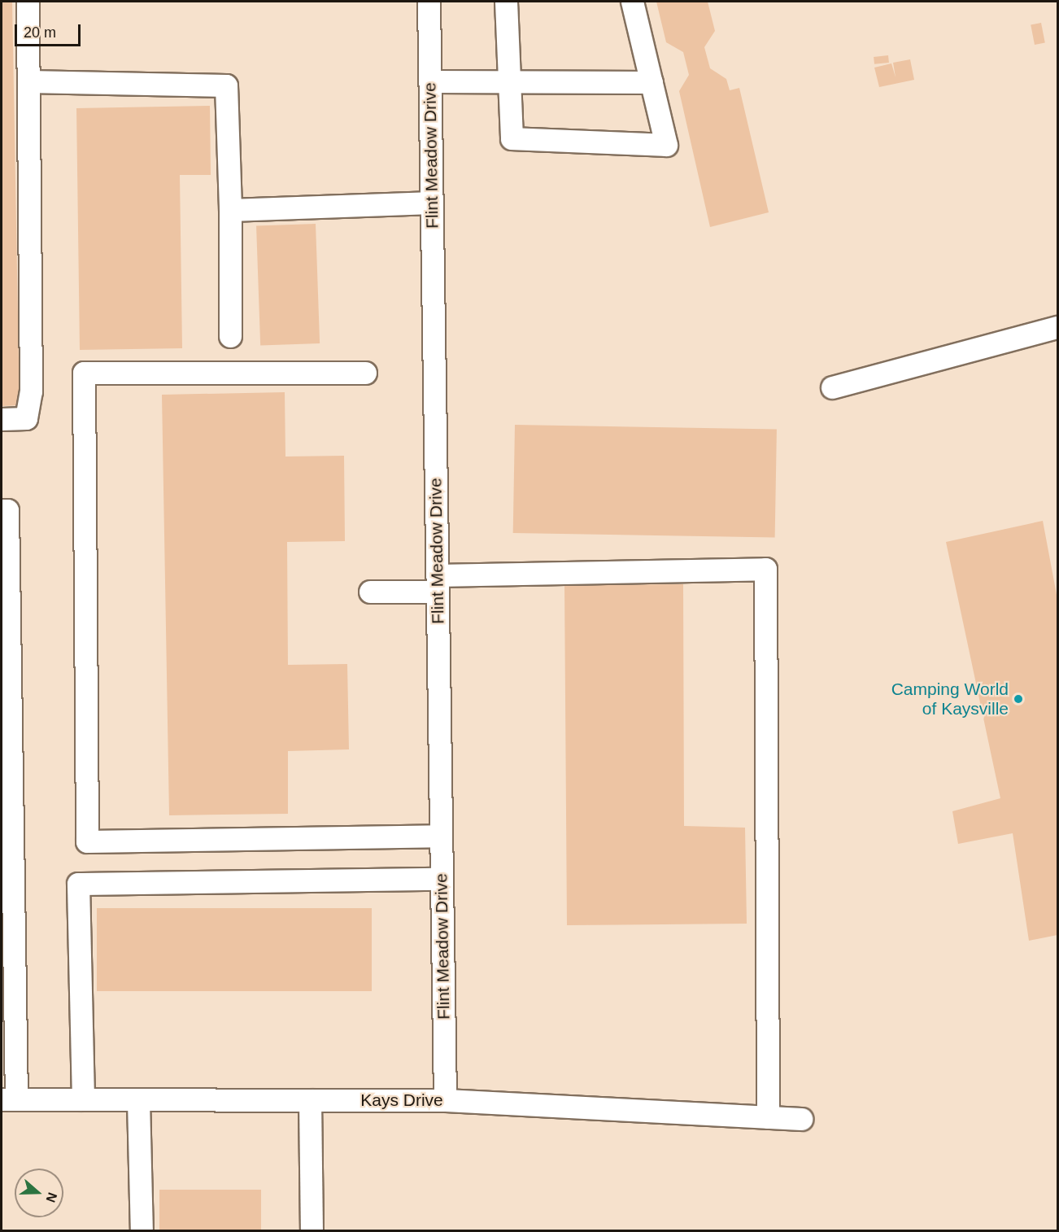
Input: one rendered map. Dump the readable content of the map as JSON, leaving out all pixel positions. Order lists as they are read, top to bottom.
{
  "streets": {
    "street": ["Flint Meadow Drive", "Kays Drive"]
  },
  "crossings": [
    ["Flint Meadow Drive", "Kays Drive"]
  ],
  "places": ["Camping World of Kaysville"],
  "scale_bar": "20 m",
  "north": "right"
}
